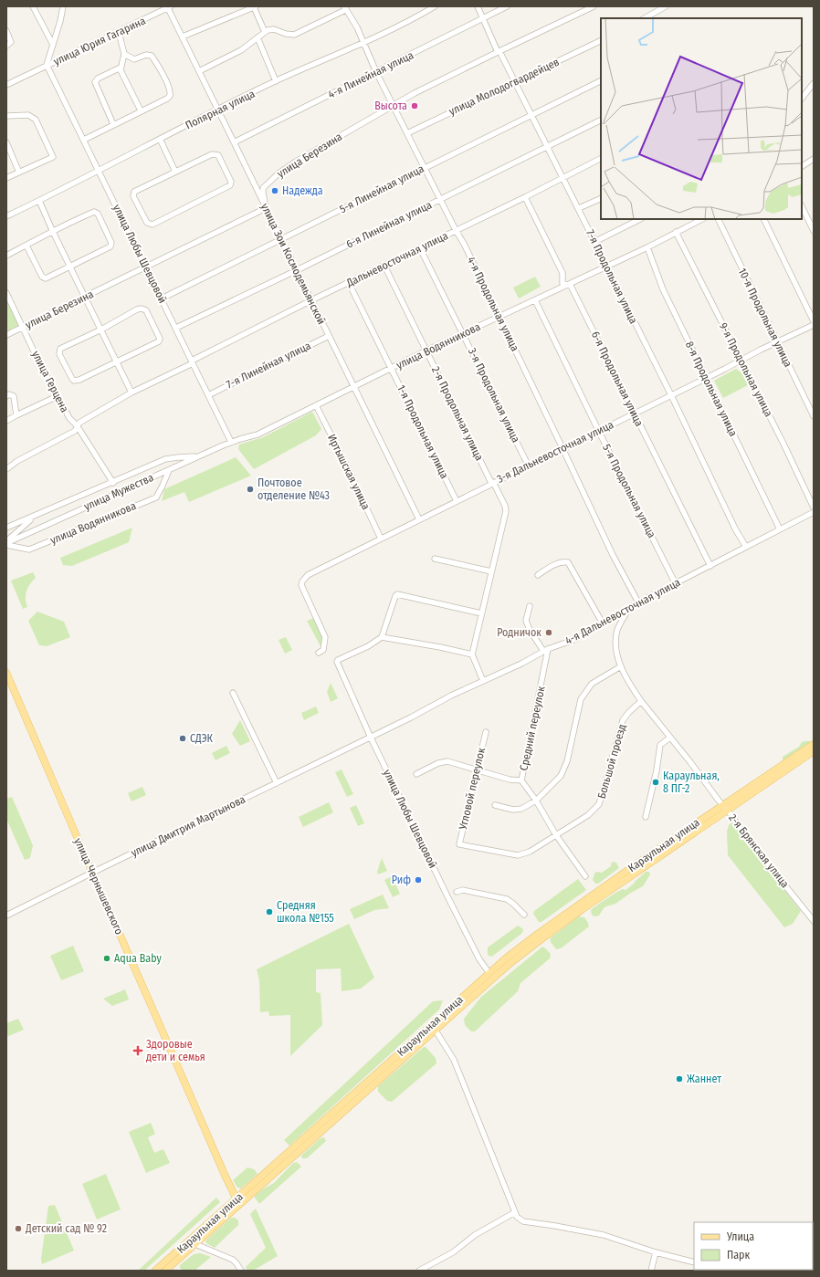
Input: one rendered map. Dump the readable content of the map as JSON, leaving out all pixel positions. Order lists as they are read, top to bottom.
{
  "streets": {
    "main road": ["Караульная улица", "2-я Брянская улица", "улица Чернышевского"],
    "street": [
      "улица Юрия Гагарина",
      "4-я Линейная улица",
      "улица Молодогвардейцев",
      "Полярная улица",
      "улица Березина",
      "5-я Линейная улица",
      "6-я Линейная улица",
      "улица Любы Шевцовой",
      "Дальневосточная улица",
      "улица Зои Космодемьянской",
      "7-я Продольная улица",
      "4-я Продольная улица",
      "10-я Продольная улица",
      "улица Водянникова",
      "7-я Линейная улица",
      "9-я Продольная улица",
      "6-я Продольная улица",
      "улица Герцена",
      "8-я Продольная улица",
      "3-я Продольная улица",
      "2-я Продольная улица",
      "1-я Продольная улица",
      "3-я Дальневосточная улица",
      "Иртышская улица",
      "5-я Продольная улица",
      "улица Мужества",
      "4-я Дальневосточная улица",
      "Средний переулок",
      "Большой проезд",
      "Угловой переулок",
      "улица Дмитрия Мартынова"
    ]
  },
  "crossings": [
    ["улица Юрия Гагарина", "улица Любы Шевцовой"],
    ["улица Юрия Гагарина", "улица Зои Космодемьянской"],
    ["4-я Линейная улица", "улица Зои Космодемьянской"],
    ["4-я Линейная улица", "7-я Продольная улица"],
    ["4-я Линейная улица", "4-я Продольная улица"],
    ["улица Молодогвардейцев", "7-я Продольная улица"],
    ["улица Молодогвардейцев", "4-я Продольная улица"],
    ["Полярная улица", "улица Любы Шевцовой"],
    ["Полярная улица", "улица Зои Космодемьянской"],
    ["Полярная улица", "4-я Продольная улица"],
    ["улица Березина", "улица Любы Шевцовой"],
    ["улица Березина", "улица Зои Космодемьянской"],
    ["улица Березина", "7-я Продольная улица"],
    ["улица Березина", "4-я Продольная улица"],
    ["улица Березина", "улица Герцена"],
    ["5-я Линейная улица", "улица Любы Шевцовой"],
    ["5-я Линейная улица", "улица Зои Космодемьянской"],
    ["5-я Линейная улица", "7-я Продольная улица"],
    ["5-я Линейная улица", "4-я Продольная улица"],
    ["6-я Линейная улица", "улица Любы Шевцовой"],
    ["6-я Линейная улица", "улица Зои Космодемьянской"],
    ["6-я Линейная улица", "7-я Продольная улица"],
    ["6-я Линейная улица", "4-я Продольная улица"],
    ["улица Любы Шевцовой", "Дальневосточная улица"],
    ["улица Любы Шевцовой", "улица Водянникова"],
    ["улица Любы Шевцовой", "7-я Линейная улица"],
    ["улица Любы Шевцовой", "улица Мужества"],
    ["улица Любы Шевцовой", "4-я Дальневосточная улица"],
    ["улица Любы Шевцовой", "улица Дмитрия Мартынова"],
    ["улица Любы Шевцовой", "Караульная улица"],
    ["Дальневосточная улица", "улица Зои Космодемьянской"],
    ["Дальневосточная улица", "7-я Продольная улица"],
    ["Дальневосточная улица", "4-я Продольная улица"],
    ["Дальневосточная улица", "6-я Продольная улица"],
    ["Дальневосточная улица", "улица Герцена"],
    ["Дальневосточная улица", "3-я Продольная улица"],
    ["Дальневосточная улица", "2-я Продольная улица"],
    ["Дальневосточная улица", "1-я Продольная улица"],
    ["улица Зои Космодемьянской", "улица Водянникова"],
    ["улица Зои Космодемьянской", "7-я Линейная улица"],
    ["улица Зои Космодемьянской", "3-я Дальневосточная улица"],
    ["7-я Продольная улица", "улица Водянникова"],
    ["7-я Продольная улица", "3-я Дальневосточная улица"],
    ["7-я Продольная улица", "4-я Дальневосточная улица"],
    ["4-я Продольная улица", "улица Водянникова"],
    ["4-я Продольная улица", "3-я Дальневосточная улица"],
    ["4-я Продольная улица", "4-я Дальневосточная улица"],
    ["10-я Продольная улица", "3-я Дальневосточная улица"],
    ["улица Водянникова", "9-я Продольная улица"],
    ["улица Водянникова", "6-я Продольная улица"],
    ["улица Водянникова", "8-я Продольная улица"],
    ["улица Водянникова", "3-я Продольная улица"],
    ["улица Водянникова", "2-я Продольная улица"],
    ["улица Водянникова", "1-я Продольная улица"],
    ["улица Водянникова", "Иртышская улица"],
    ["улица Водянникова", "5-я Продольная улица"],
    ["улица Водянникова", "улица Мужества"],
    ["9-я Продольная улица", "3-я Дальневосточная улица"],
    ["6-я Продольная улица", "3-я Дальневосточная улица"],
    ["6-я Продольная улица", "4-я Дальневосточная улица"],
    ["8-я Продольная улица", "3-я Дальневосточная улица"],
    ["8-я Продольная улица", "4-я Дальневосточная улица"],
    ["3-я Продольная улица", "3-я Дальневосточная улица"],
    ["2-я Продольная улица", "3-я Дальневосточная улица"],
    ["1-я Продольная улица", "3-я Дальневосточная улица"],
    ["3-я Дальневосточная улица", "Иртышская улица"],
    ["3-я Дальневосточная улица", "5-я Продольная улица"],
    ["5-я Продольная улица", "4-я Дальневосточная улица"],
    ["4-я Дальневосточная улица", "Средний переулок"],
    ["4-я Дальневосточная улица", "улица Дмитрия Мартынова"],
    ["Средний переулок", "Большой проезд"],
    ["Большой проезд", "Угловой переулок"],
    ["улица Дмитрия Мартынова", "улица Чернышевского"],
    ["Караульная улица", "2-я Брянская улица"],
    ["Караульная улица", "улица Чернышевского"]
  ],
  "places": {
    "other": [
      "Высота",
      "Надежда",
      "Почтовое отделение №43",
      "Родничок",
      "СДЭК",
      "Караульная, 8 ПГ-2",
      "Риф",
      "Средняя школа №155",
      "Aqua Baby",
      "Жаннет",
      "Детский сад № 92"
    ],
    "health": ["Здоровые дети и семья"]
  },
  "legend": ["Улица", "Парк"]
}
